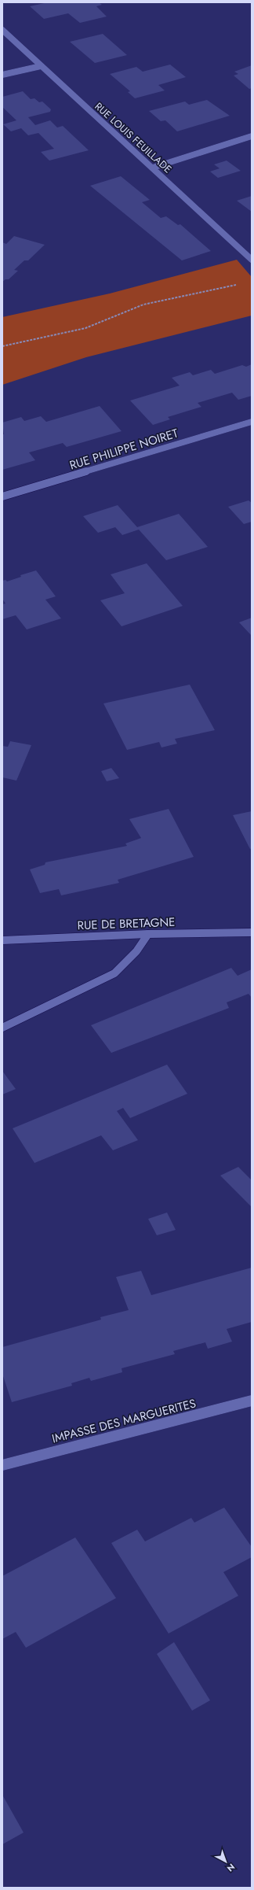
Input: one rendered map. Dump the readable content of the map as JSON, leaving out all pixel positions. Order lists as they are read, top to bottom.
{
  "streets": {
    "street": [
      "RUE LOUIS FEUILLADE",
      "RUE PHILIPPE NOIRET",
      "RUE DE BRETAGNE",
      "IMPASSE DES MARGUERITES"
    ]
  },
  "north": "bottom right"
}
